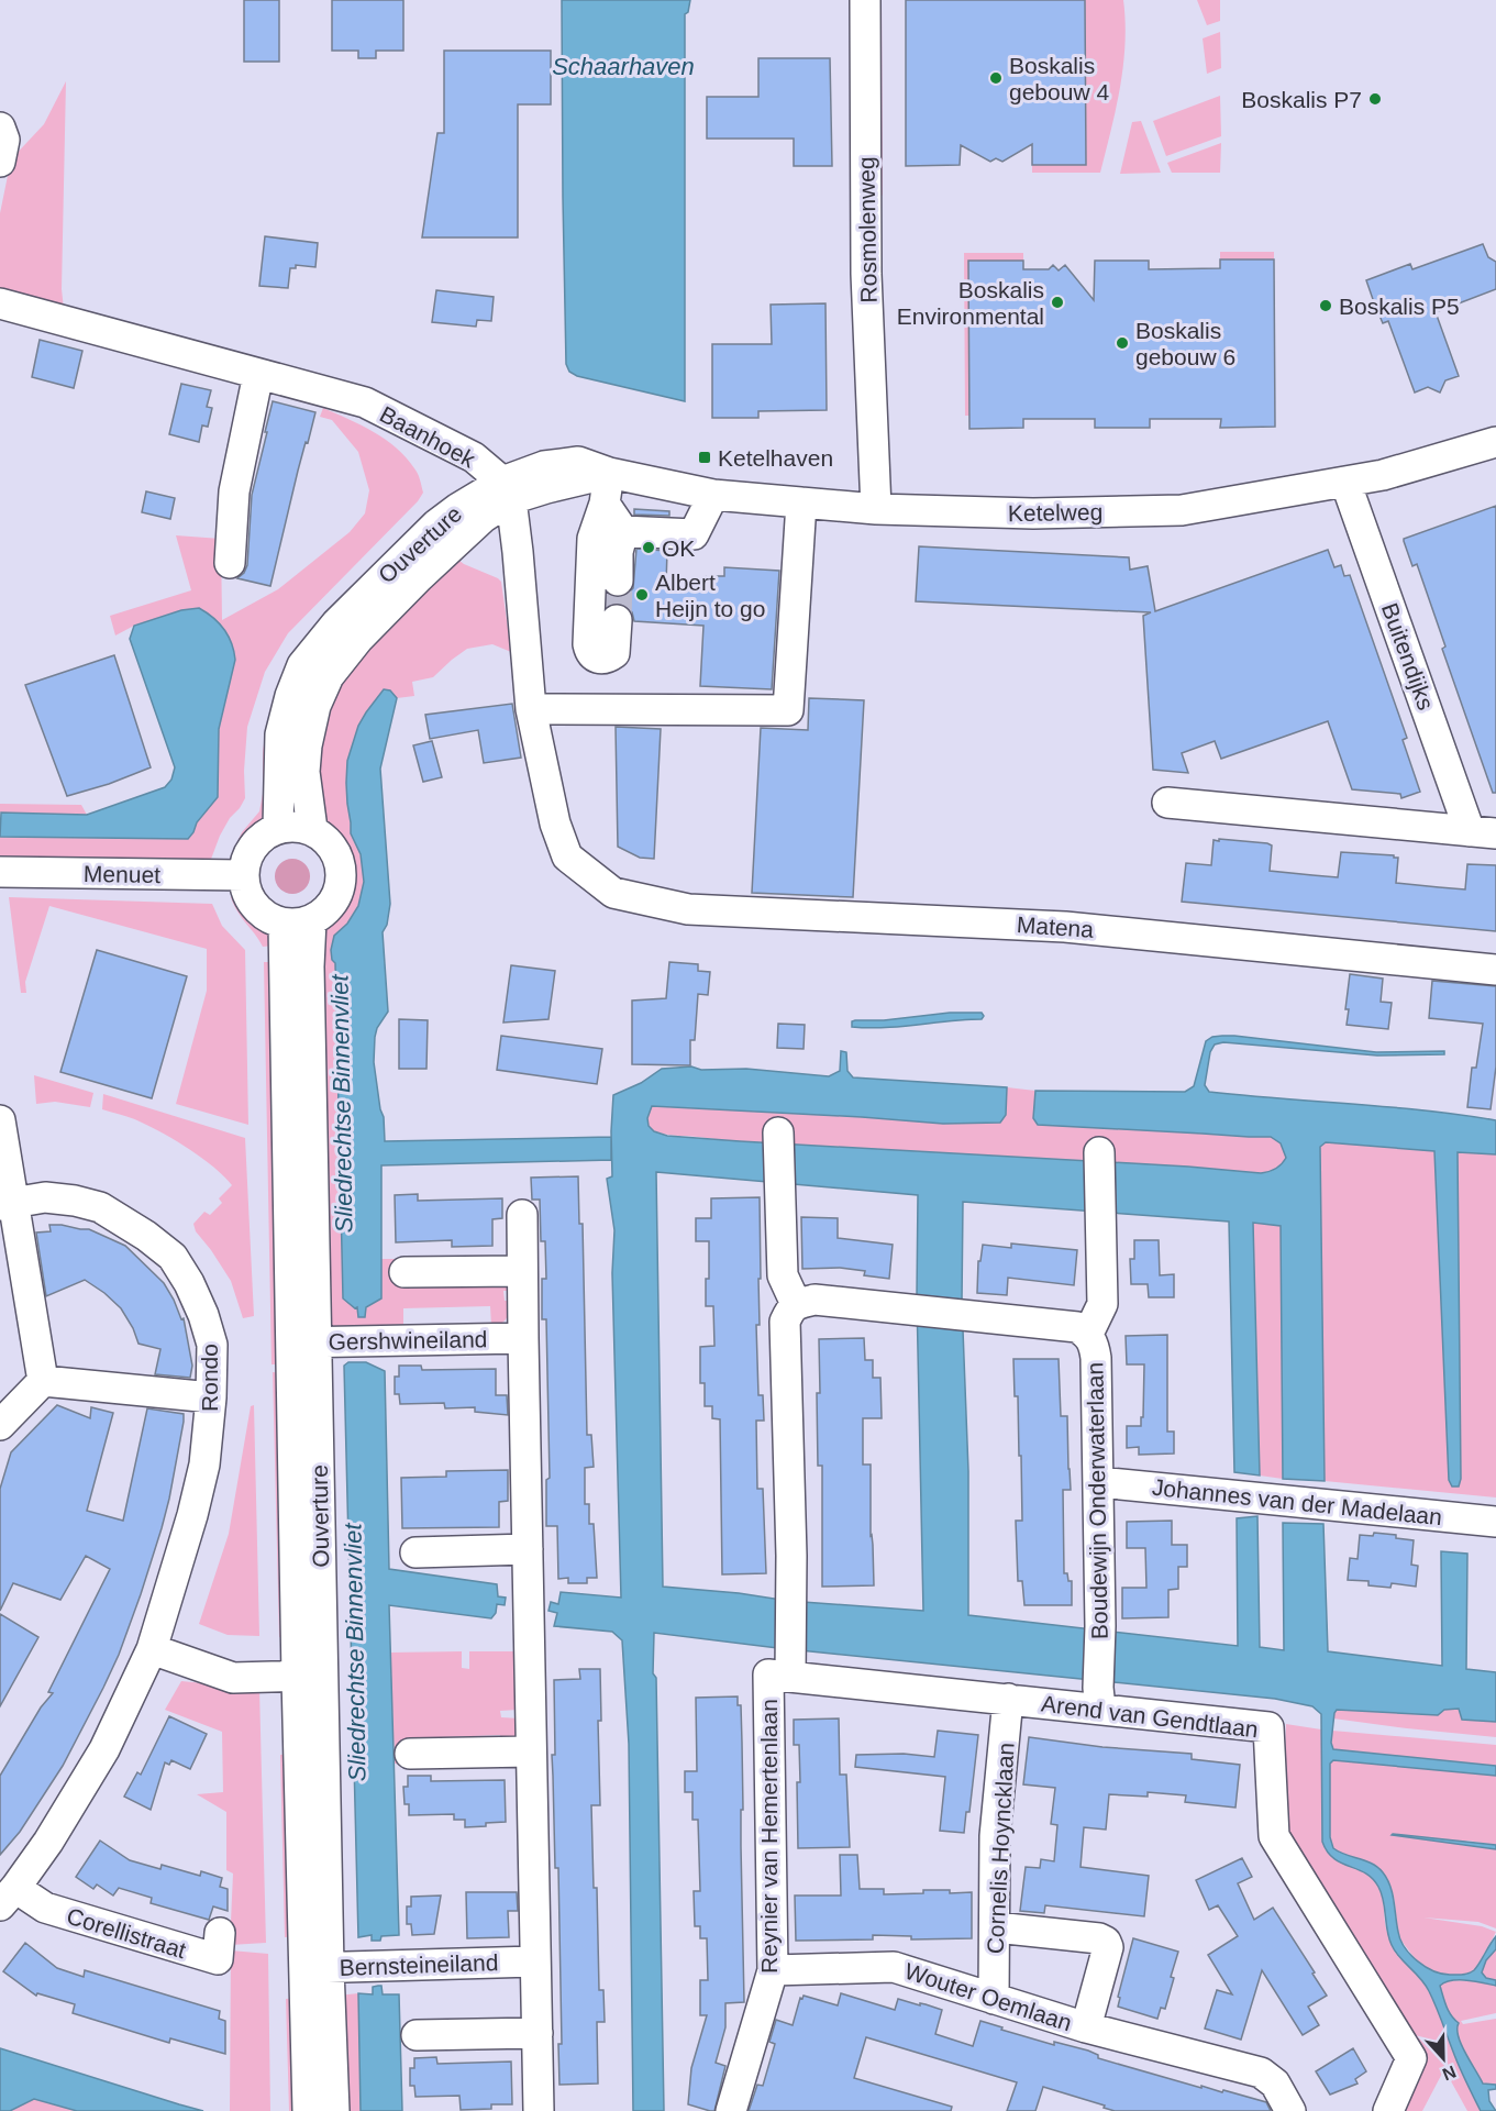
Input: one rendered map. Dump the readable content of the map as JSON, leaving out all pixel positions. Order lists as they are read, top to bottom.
{
  "streets": {
    "street": [
      "Rosmolenweg",
      "Baanhoek",
      "Ketelweg",
      "Ouverture",
      "Buitendijks",
      "Menuet",
      "Matena",
      "Gershwineiland",
      "Rondo",
      "Boudewijn Onderwaterlaan",
      "Johannes van der Madelaan",
      "Arend van Gendtlaan",
      "Reynier van Hemertenlaan",
      "Cornelis Hoyncklaan",
      "Corellistraat",
      "Bernsteineiland",
      "Wouter Oemlaan"
    ]
  },
  "crossings": [
    ["Rosmolenweg", "Ketelweg"],
    ["Baanhoek", "Ouverture"],
    ["Ketelweg", "Ouverture"],
    ["Ketelweg", "Buitendijks"],
    ["Ouverture", "Menuet"],
    ["Ouverture", "Gershwineiland"],
    ["Ouverture", "Bernsteineiland"],
    ["Rondo", "Corellistraat"],
    ["Boudewijn Onderwaterlaan", "Johannes van der Madelaan"],
    ["Boudewijn Onderwaterlaan", "Arend van Gendtlaan"],
    ["Arend van Gendtlaan", "Reynier van Hemertenlaan"],
    ["Arend van Gendtlaan", "Cornelis Hoyncklaan"],
    ["Reynier van Hemertenlaan", "Wouter Oemlaan"],
    ["Cornelis Hoyncklaan", "Wouter Oemlaan"]
  ],
  "water": ["Schaarhaven", "Sliedrechtse Binnenvliet"],
  "places": {
    "other": [
      "Boskalis gebouw 4",
      "Boskalis P7",
      "Boskalis Environmental",
      "Boskalis P5",
      "Boskalis gebouw 6",
      "OK",
      "Albert Heijn to go"
    ],
    "transit": ["Ketelhaven"]
  },
  "north": "bottom"
}
